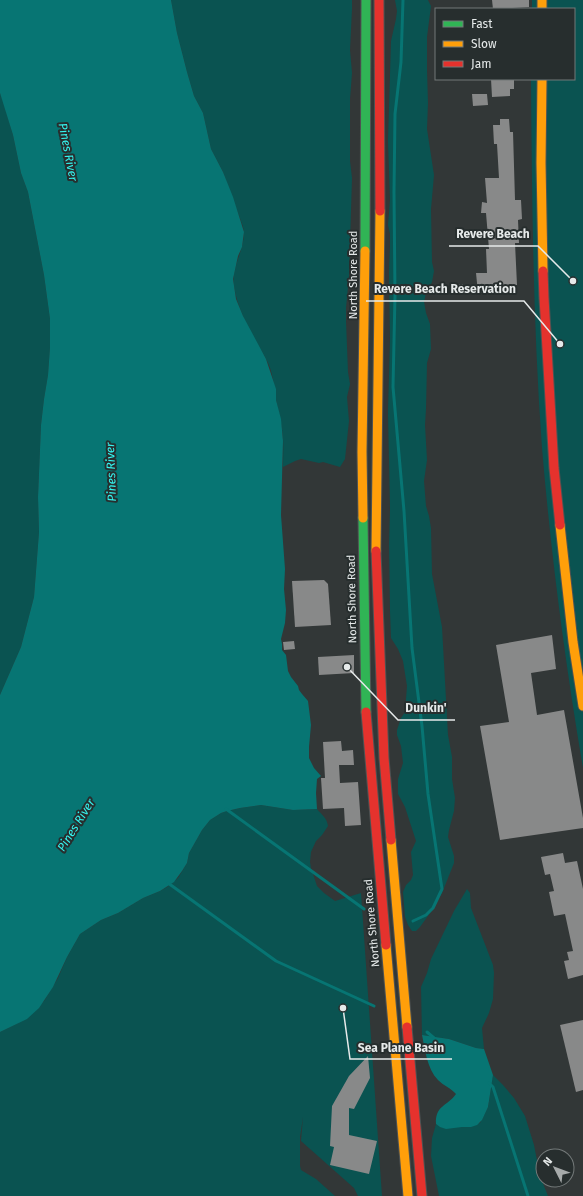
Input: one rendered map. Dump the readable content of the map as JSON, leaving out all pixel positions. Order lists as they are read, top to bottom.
{
  "streets": {
    "main road": ["North Shore Road"]
  },
  "water": ["Pines River"],
  "places": [
    "Revere Beach",
    "Revere Beach Reservation",
    "Dunkin'",
    "Sea Plane Basin"
  ],
  "legend": ["Fast", "Slow", "Jam"],
  "north": "top left"
}
